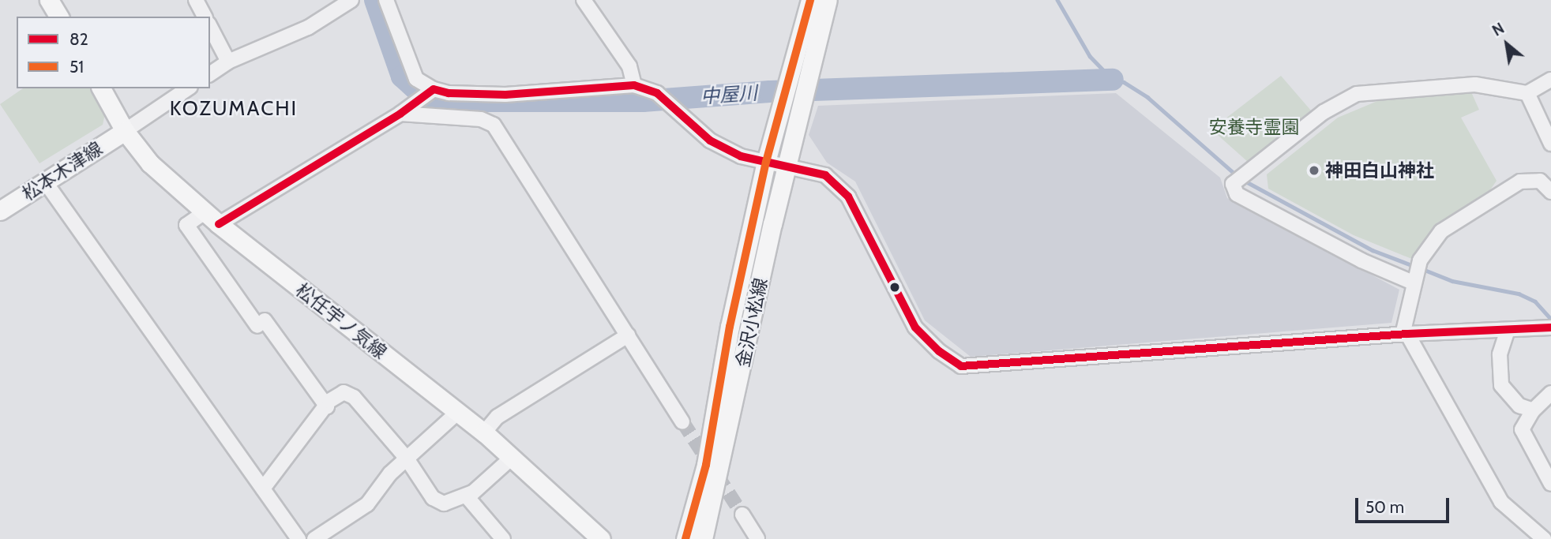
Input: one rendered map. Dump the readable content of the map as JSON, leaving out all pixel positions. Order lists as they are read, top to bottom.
{
  "streets": {
    "main road": ["松本木津線", "松任宇ノ気線", "金沢小松線"]
  },
  "crossings": [
    ["松本木津線", "松任宇ノ気線"]
  ],
  "districts": ["KOZUMACHI"],
  "water": ["中屋川"],
  "parks": ["安養寺霊園"],
  "places": ["神田白山神社"],
  "lines": ["transit line 51", "transit line 82"],
  "legend": ["82", "51"],
  "scale_bar": "50 m",
  "north": "top left"
}
